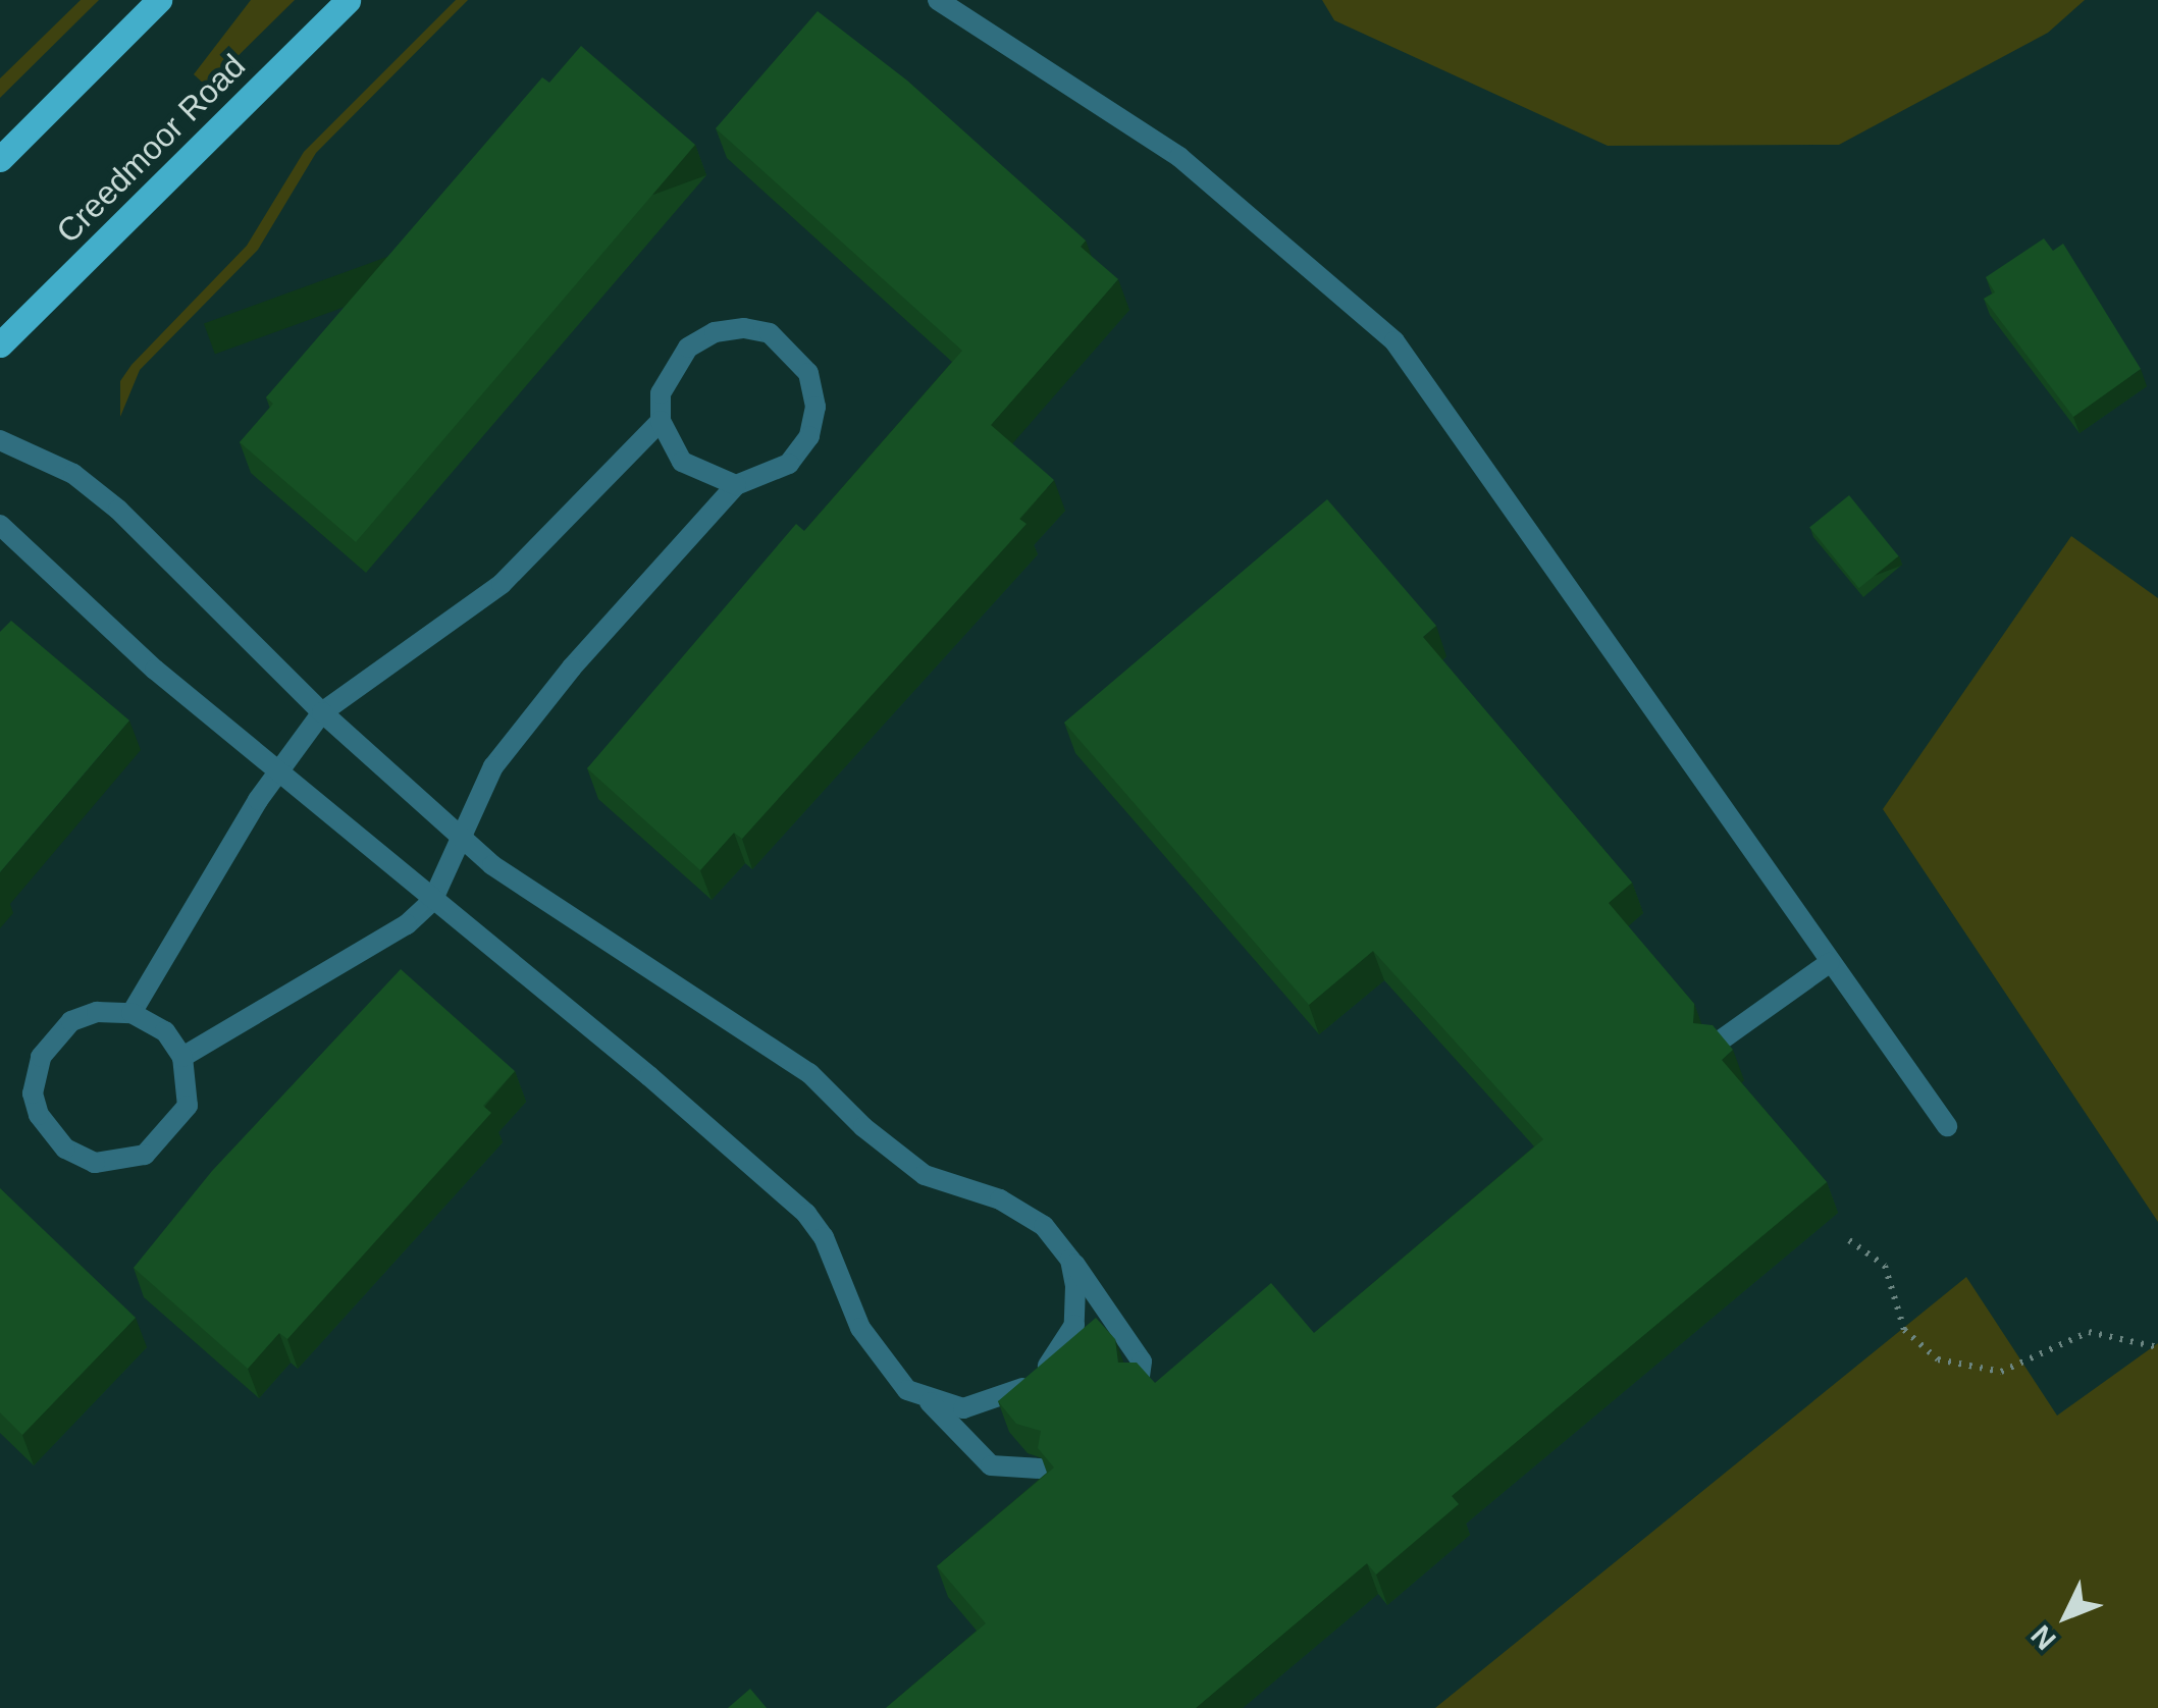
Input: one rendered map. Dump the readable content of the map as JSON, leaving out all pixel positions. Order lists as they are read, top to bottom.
{
  "streets": {
    "main road": ["Creedmoor Road"]
  },
  "north": "bottom left"
}
